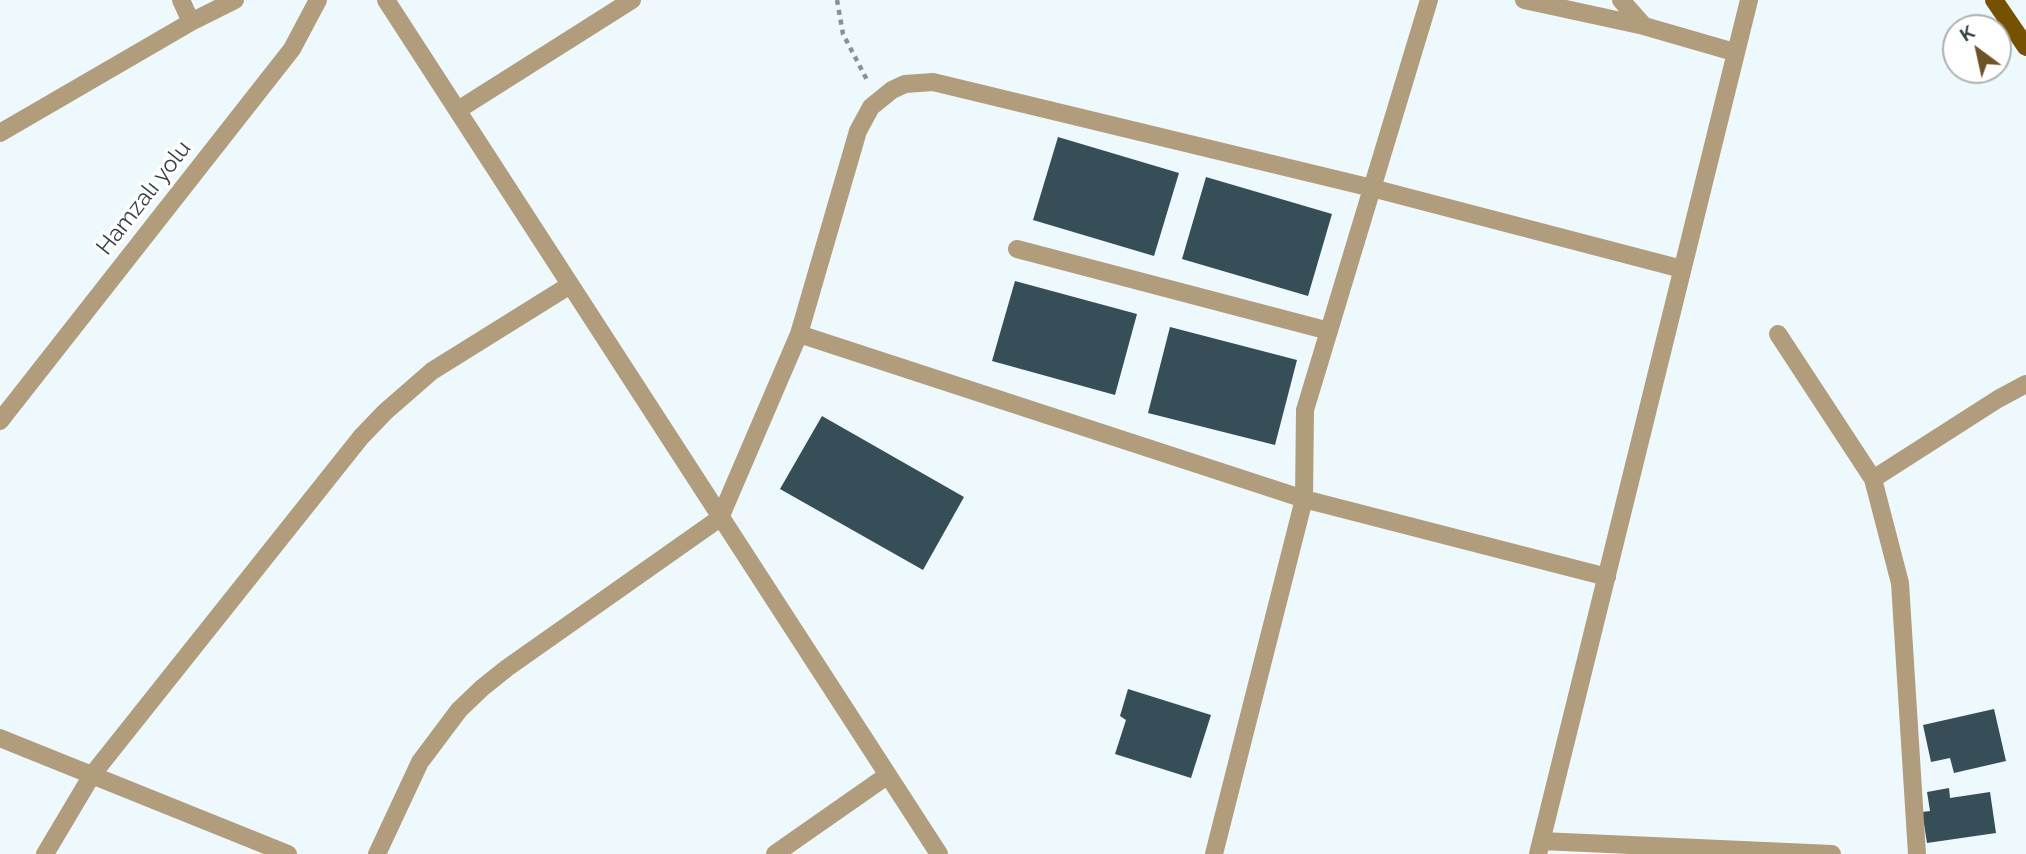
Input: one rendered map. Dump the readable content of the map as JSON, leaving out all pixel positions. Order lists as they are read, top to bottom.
{
  "streets": {
    "street": ["Hamzalı yolu"]
  },
  "north": "top left"
}
